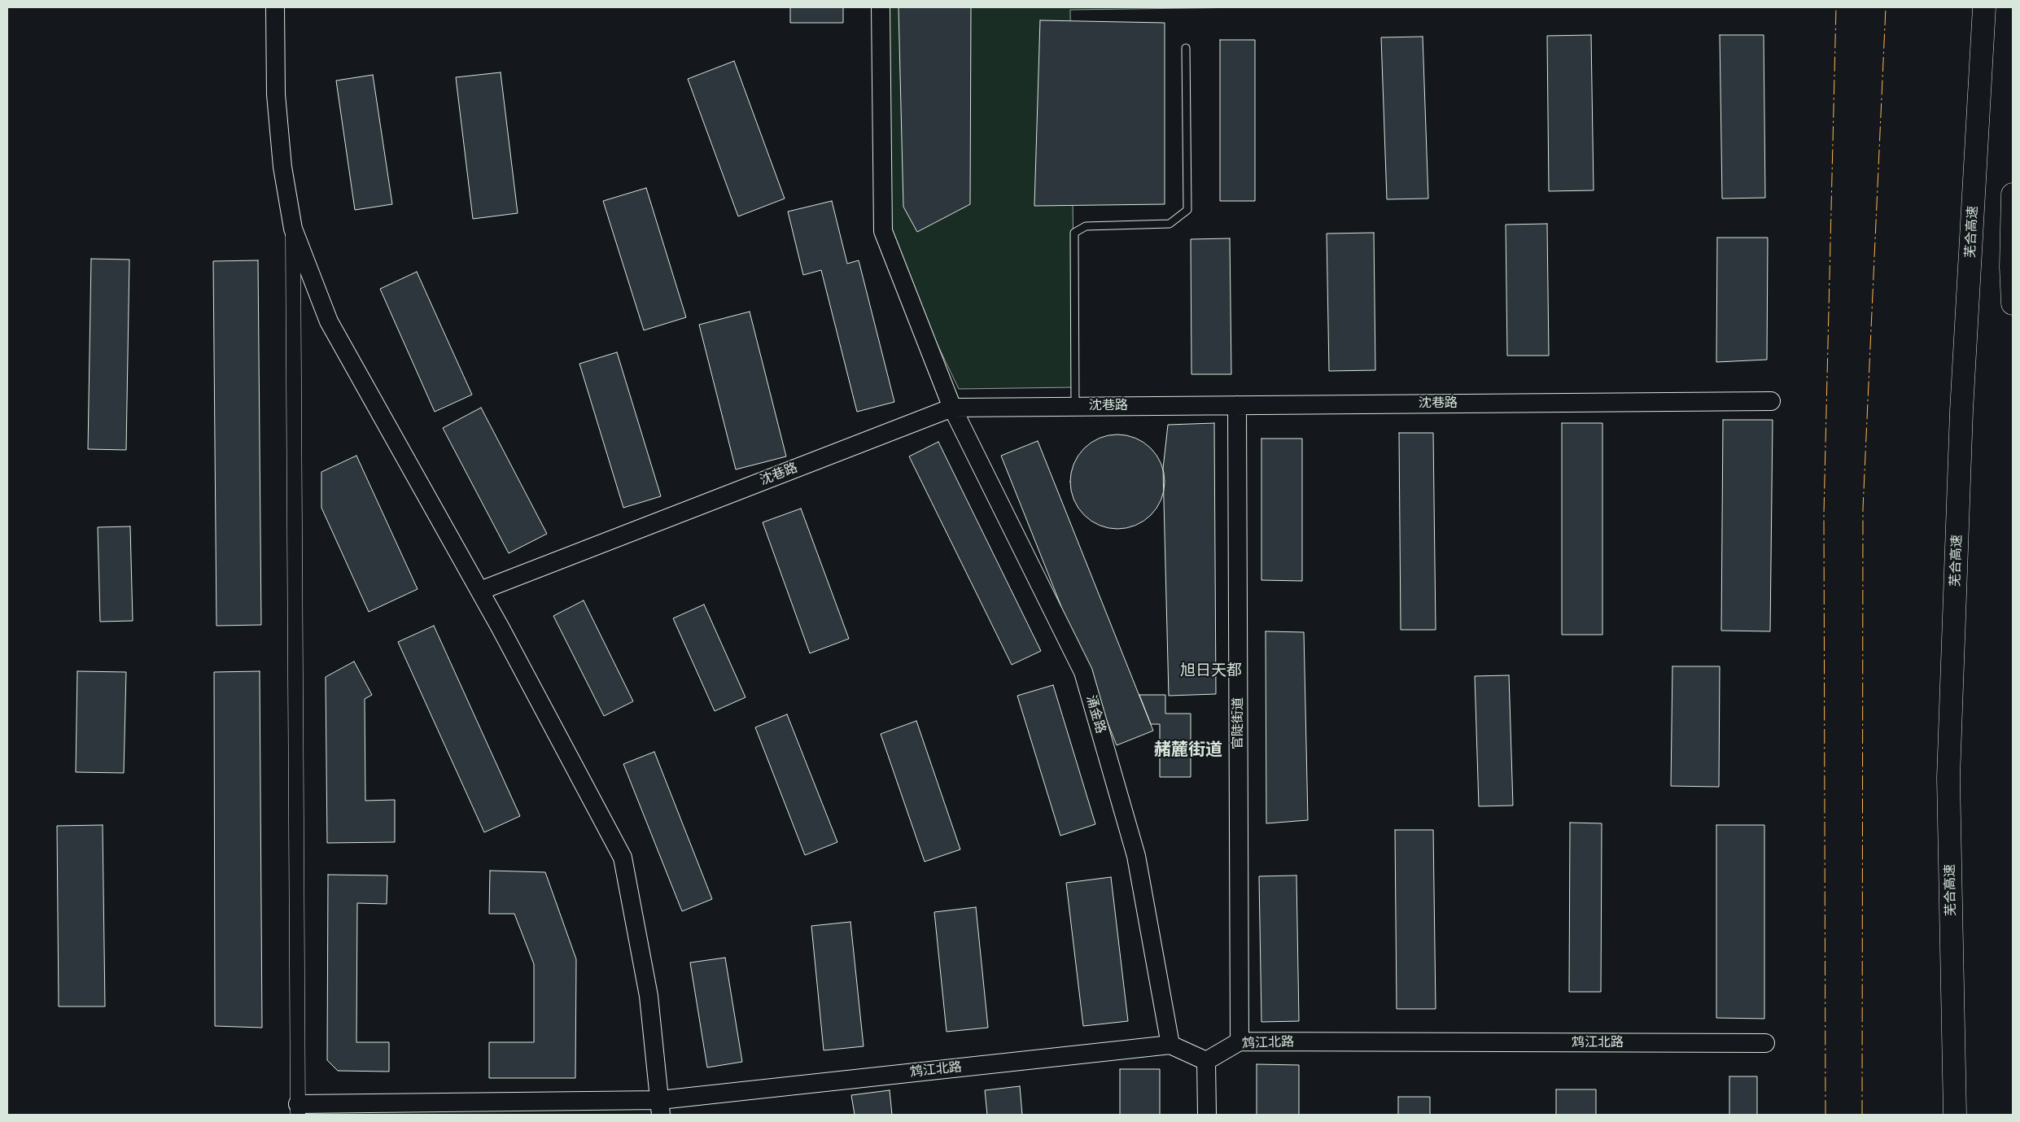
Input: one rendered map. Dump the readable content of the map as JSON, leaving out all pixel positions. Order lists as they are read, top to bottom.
{
  "streets": {
    "highway": ["芜合高速"],
    "street": [
      "沈巷路",
      "涌金路",
      "官陡街道",
      "鸩江北路"
    ]
  },
  "crossings": [
    ["沈巷路", "涌金路"],
    ["沈巷路", "官陡街道"],
    ["涌金路", "鸩江北路"],
    ["官陡街道", "鸩江北路"]
  ],
  "districts": ["旭日天都", "赭麓街道"]
}
